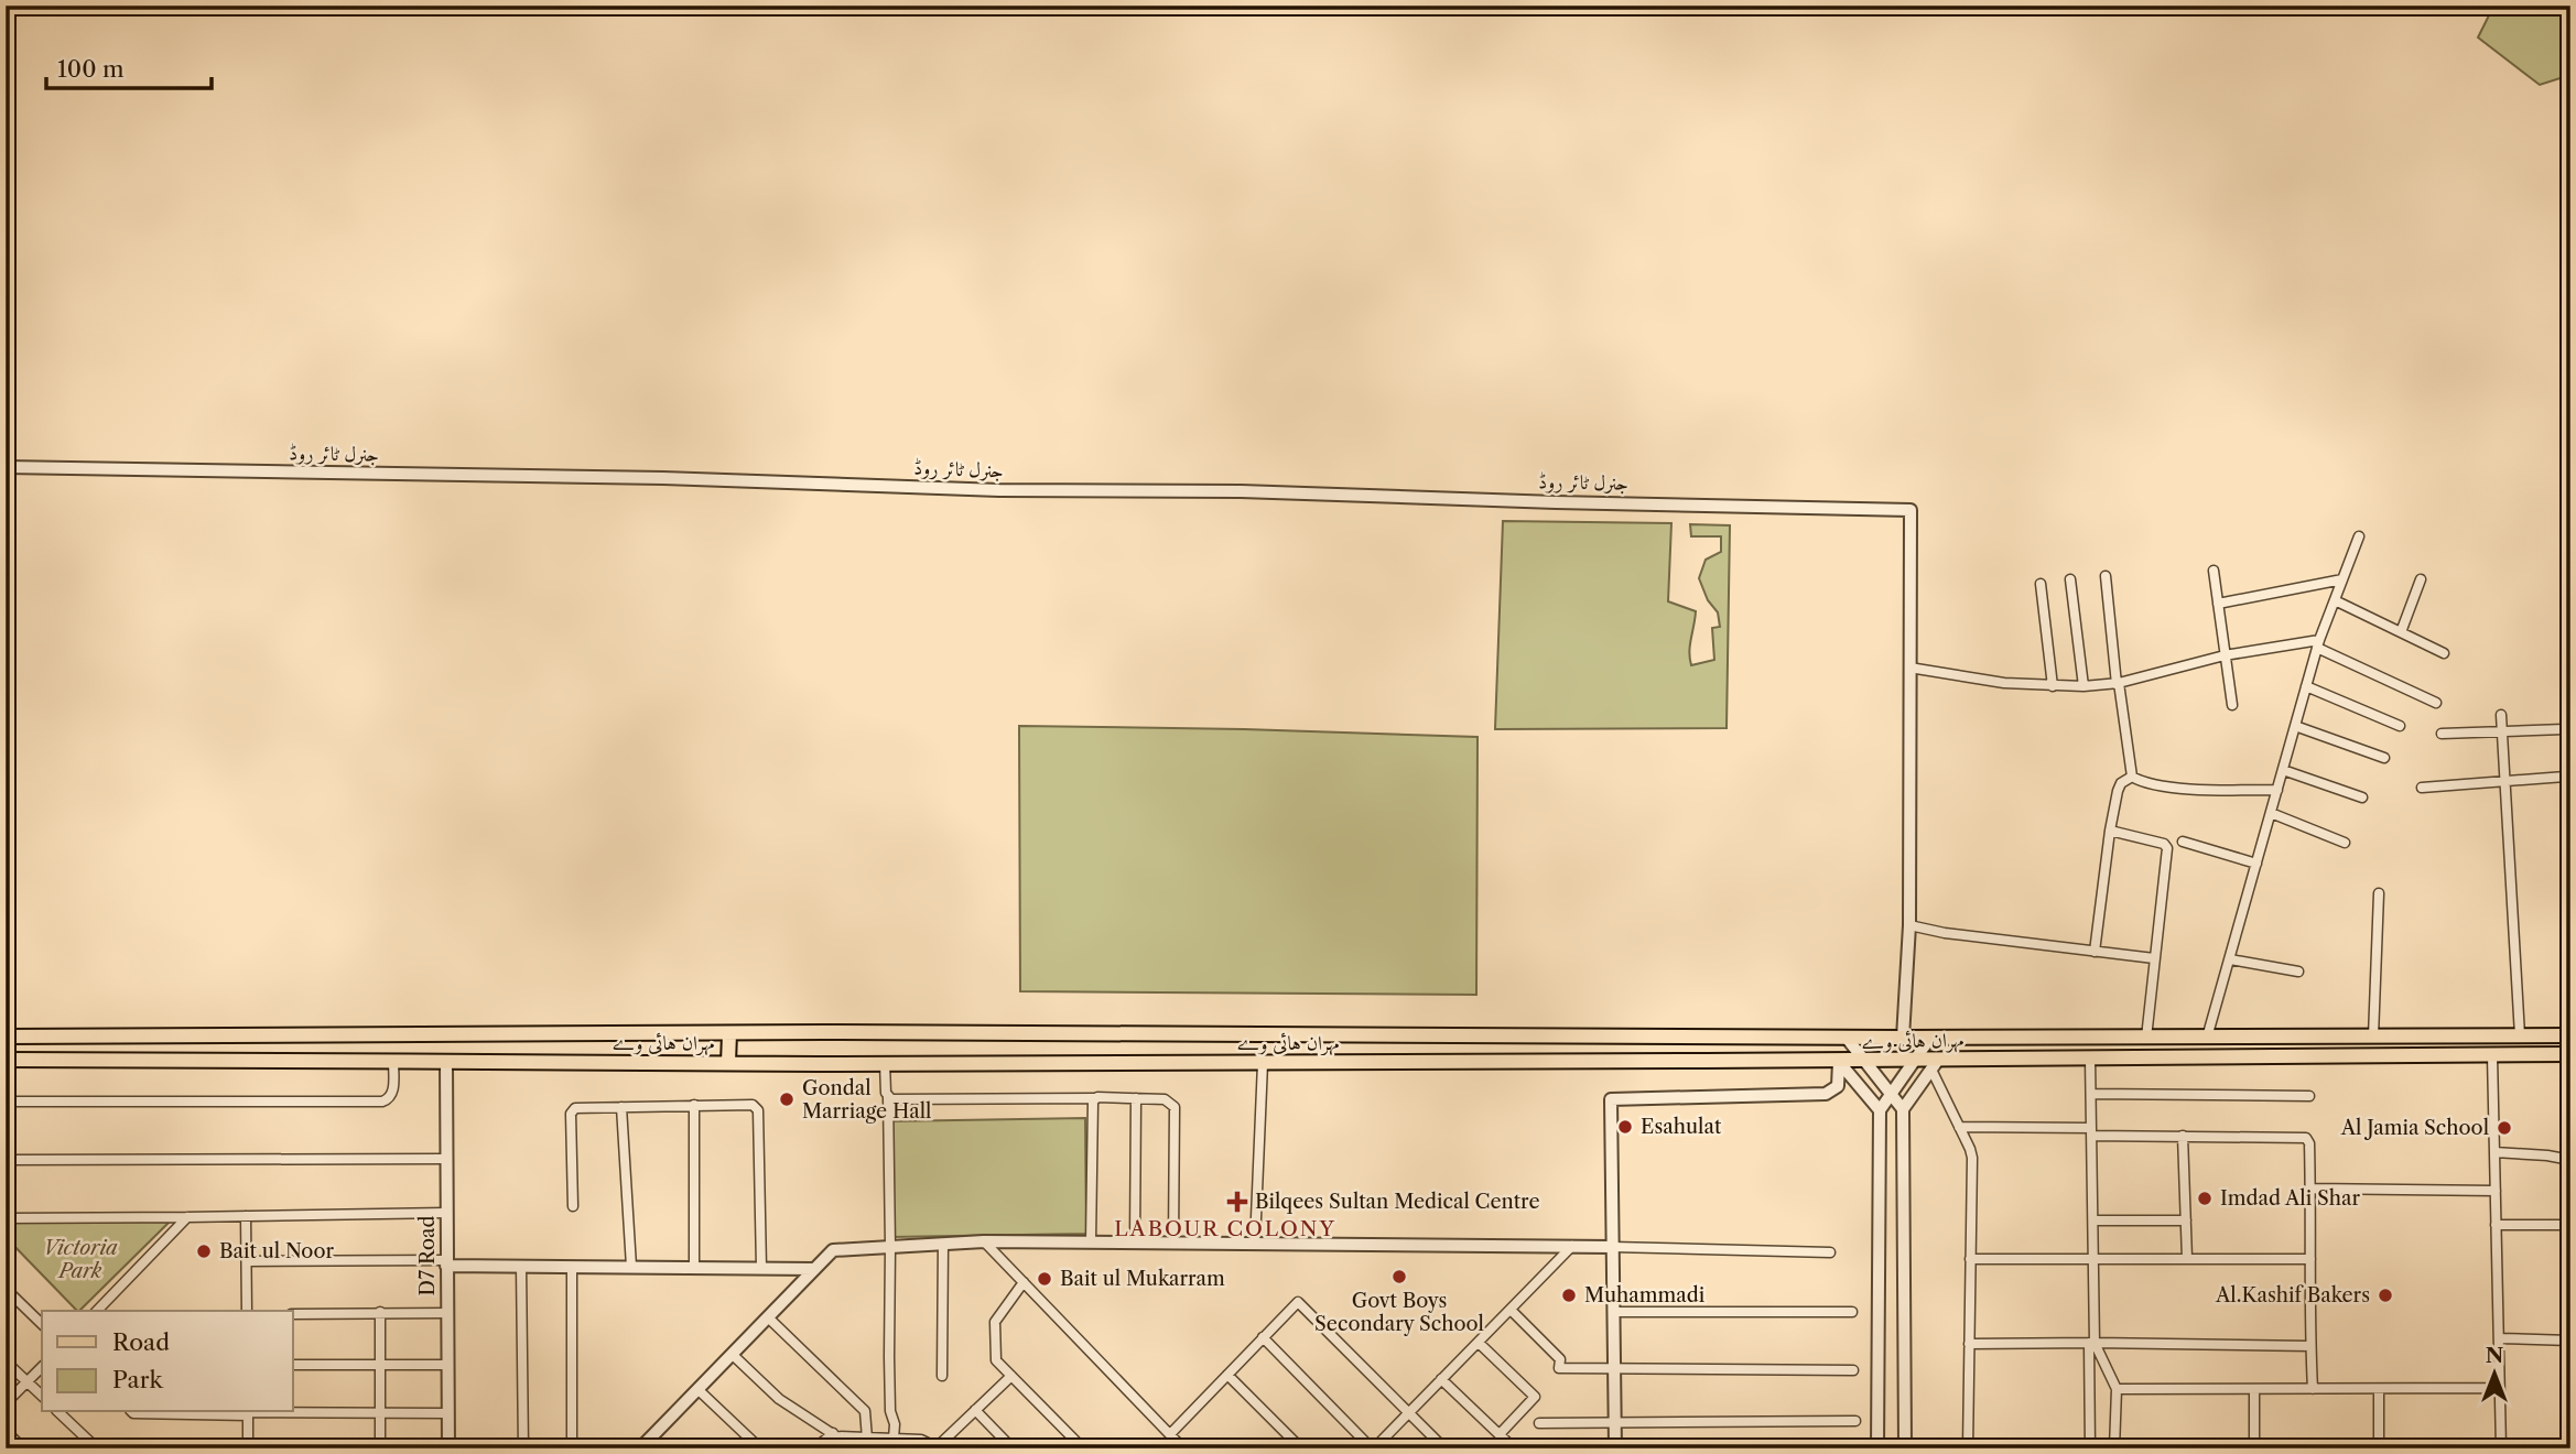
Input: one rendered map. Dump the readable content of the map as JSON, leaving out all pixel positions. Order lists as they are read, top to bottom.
{
  "streets": {
    "main road": ["مہران ہائی وے"],
    "street": ["جنرل ٹائر روڈ", "D7 Road"]
  },
  "crossings": [
    ["مہران ہائی وے", "D7 Road"]
  ],
  "districts": ["LABOUR COLONY"],
  "parks": ["Victoria Park"],
  "places": {
    "other": [
      "Gondal Marriage Hall",
      "Esahulat",
      "Al Jamia School",
      "Imdad Ali Shar",
      "Bait ul Noor",
      "Govt Boys Secondary School",
      "Bait ul Mukarram",
      "Muhammadi",
      "Al.Kashif Bakers"
    ],
    "health": ["Bilqees Sultan Medical Centre"]
  },
  "legend": ["Road", "Park"],
  "scale_bar": "100 m",
  "north": "top"
}
